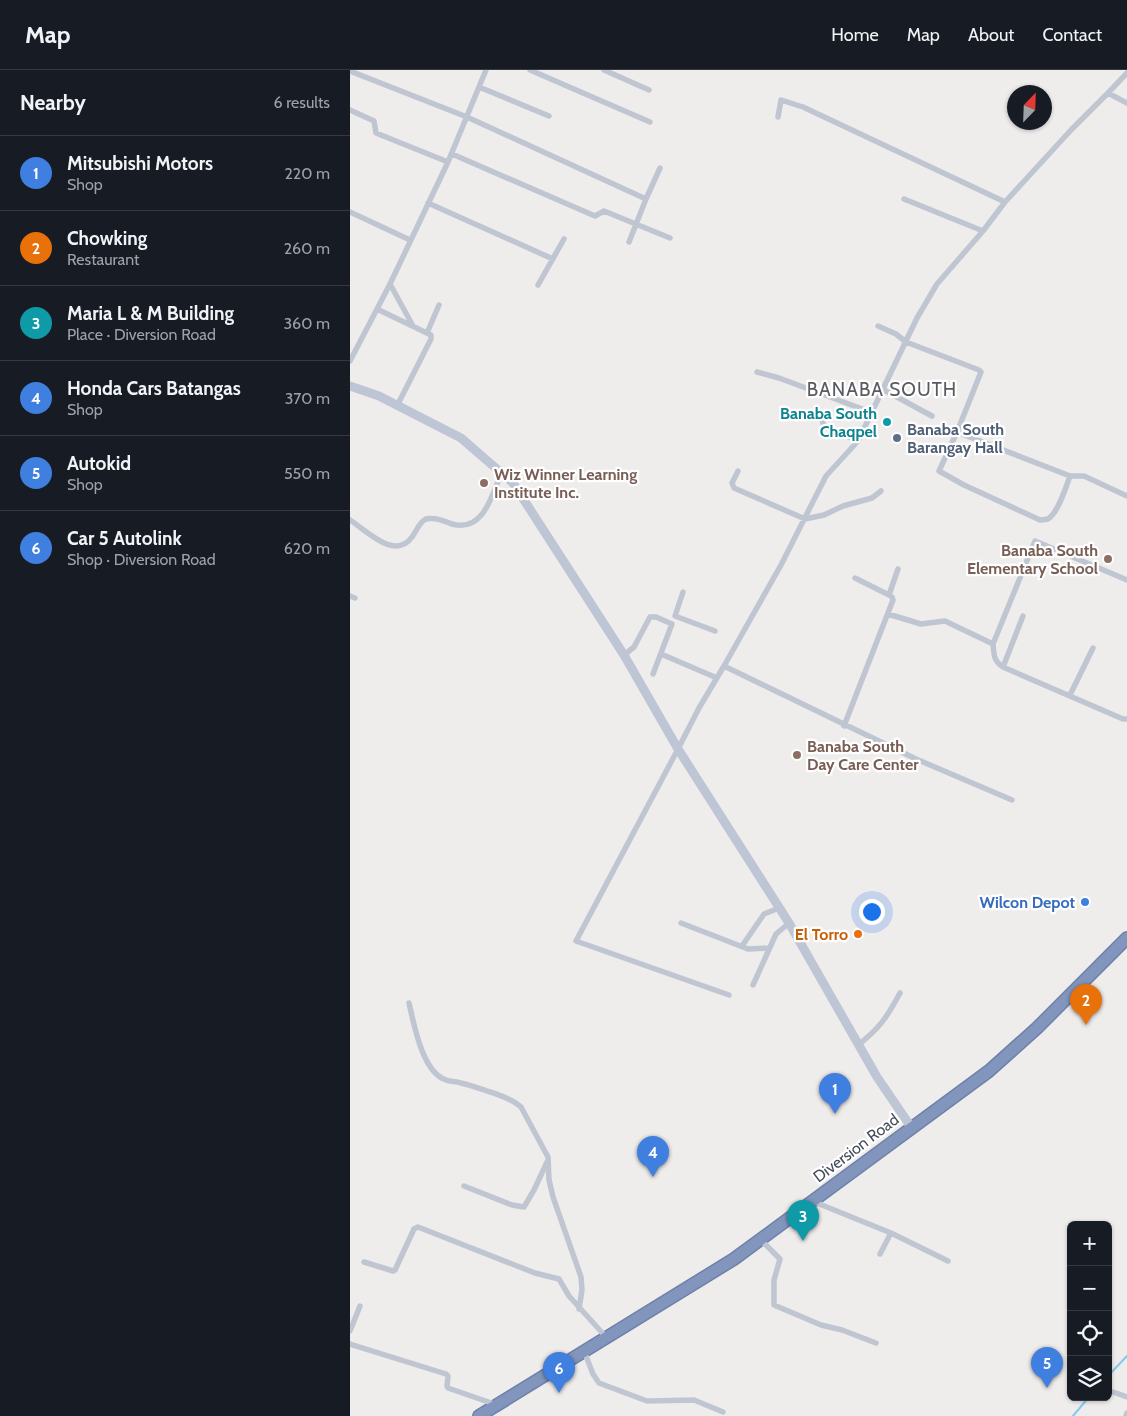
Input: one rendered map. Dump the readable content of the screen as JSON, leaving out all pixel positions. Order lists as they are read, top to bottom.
{
  "streets": {
    "highway": ["Diversion Road"]
  },
  "districts": ["BANABA SOUTH"],
  "places": [
    "Banaba South Chaqpel",
    "Banaba South Barangay Hall",
    "Wiz Winner Learning Institute Inc.",
    "Banaba South Elementary School",
    "Banaba South Day Care Center",
    "Wilcon Depot",
    "El Torro"
  ],
  "north": "top right",
  "page": {
    "header": "Map",
    "nav": [
      "Home",
      "Map",
      "About",
      "Contact"
    ],
    "heading": ["Nearby", "6 results"],
    "list": [
      {
        "mark": "1",
        "name": "Mitsubishi Motors",
        "note": "Shop",
        "value": "220 m"
      },
      {
        "mark": "2",
        "name": "Chowking",
        "note": "Restaurant",
        "value": "260 m"
      },
      {
        "mark": "3",
        "name": "Maria L & M Building",
        "note": "Place · Diversion Road",
        "value": "360 m"
      },
      {
        "mark": "4",
        "name": "Honda Cars Batangas",
        "note": "Shop",
        "value": "370 m"
      },
      {
        "mark": "5",
        "name": "Autokid",
        "note": "Shop",
        "value": "550 m"
      },
      {
        "mark": "6",
        "name": "Car 5 Autolink",
        "note": "Shop · Diversion Road",
        "value": "620 m"
      }
    ],
    "pins": [
      "2",
      "1",
      "4",
      "3",
      "5",
      "6"
    ],
    "map_buttons": ["+", "−"]
  }
}
